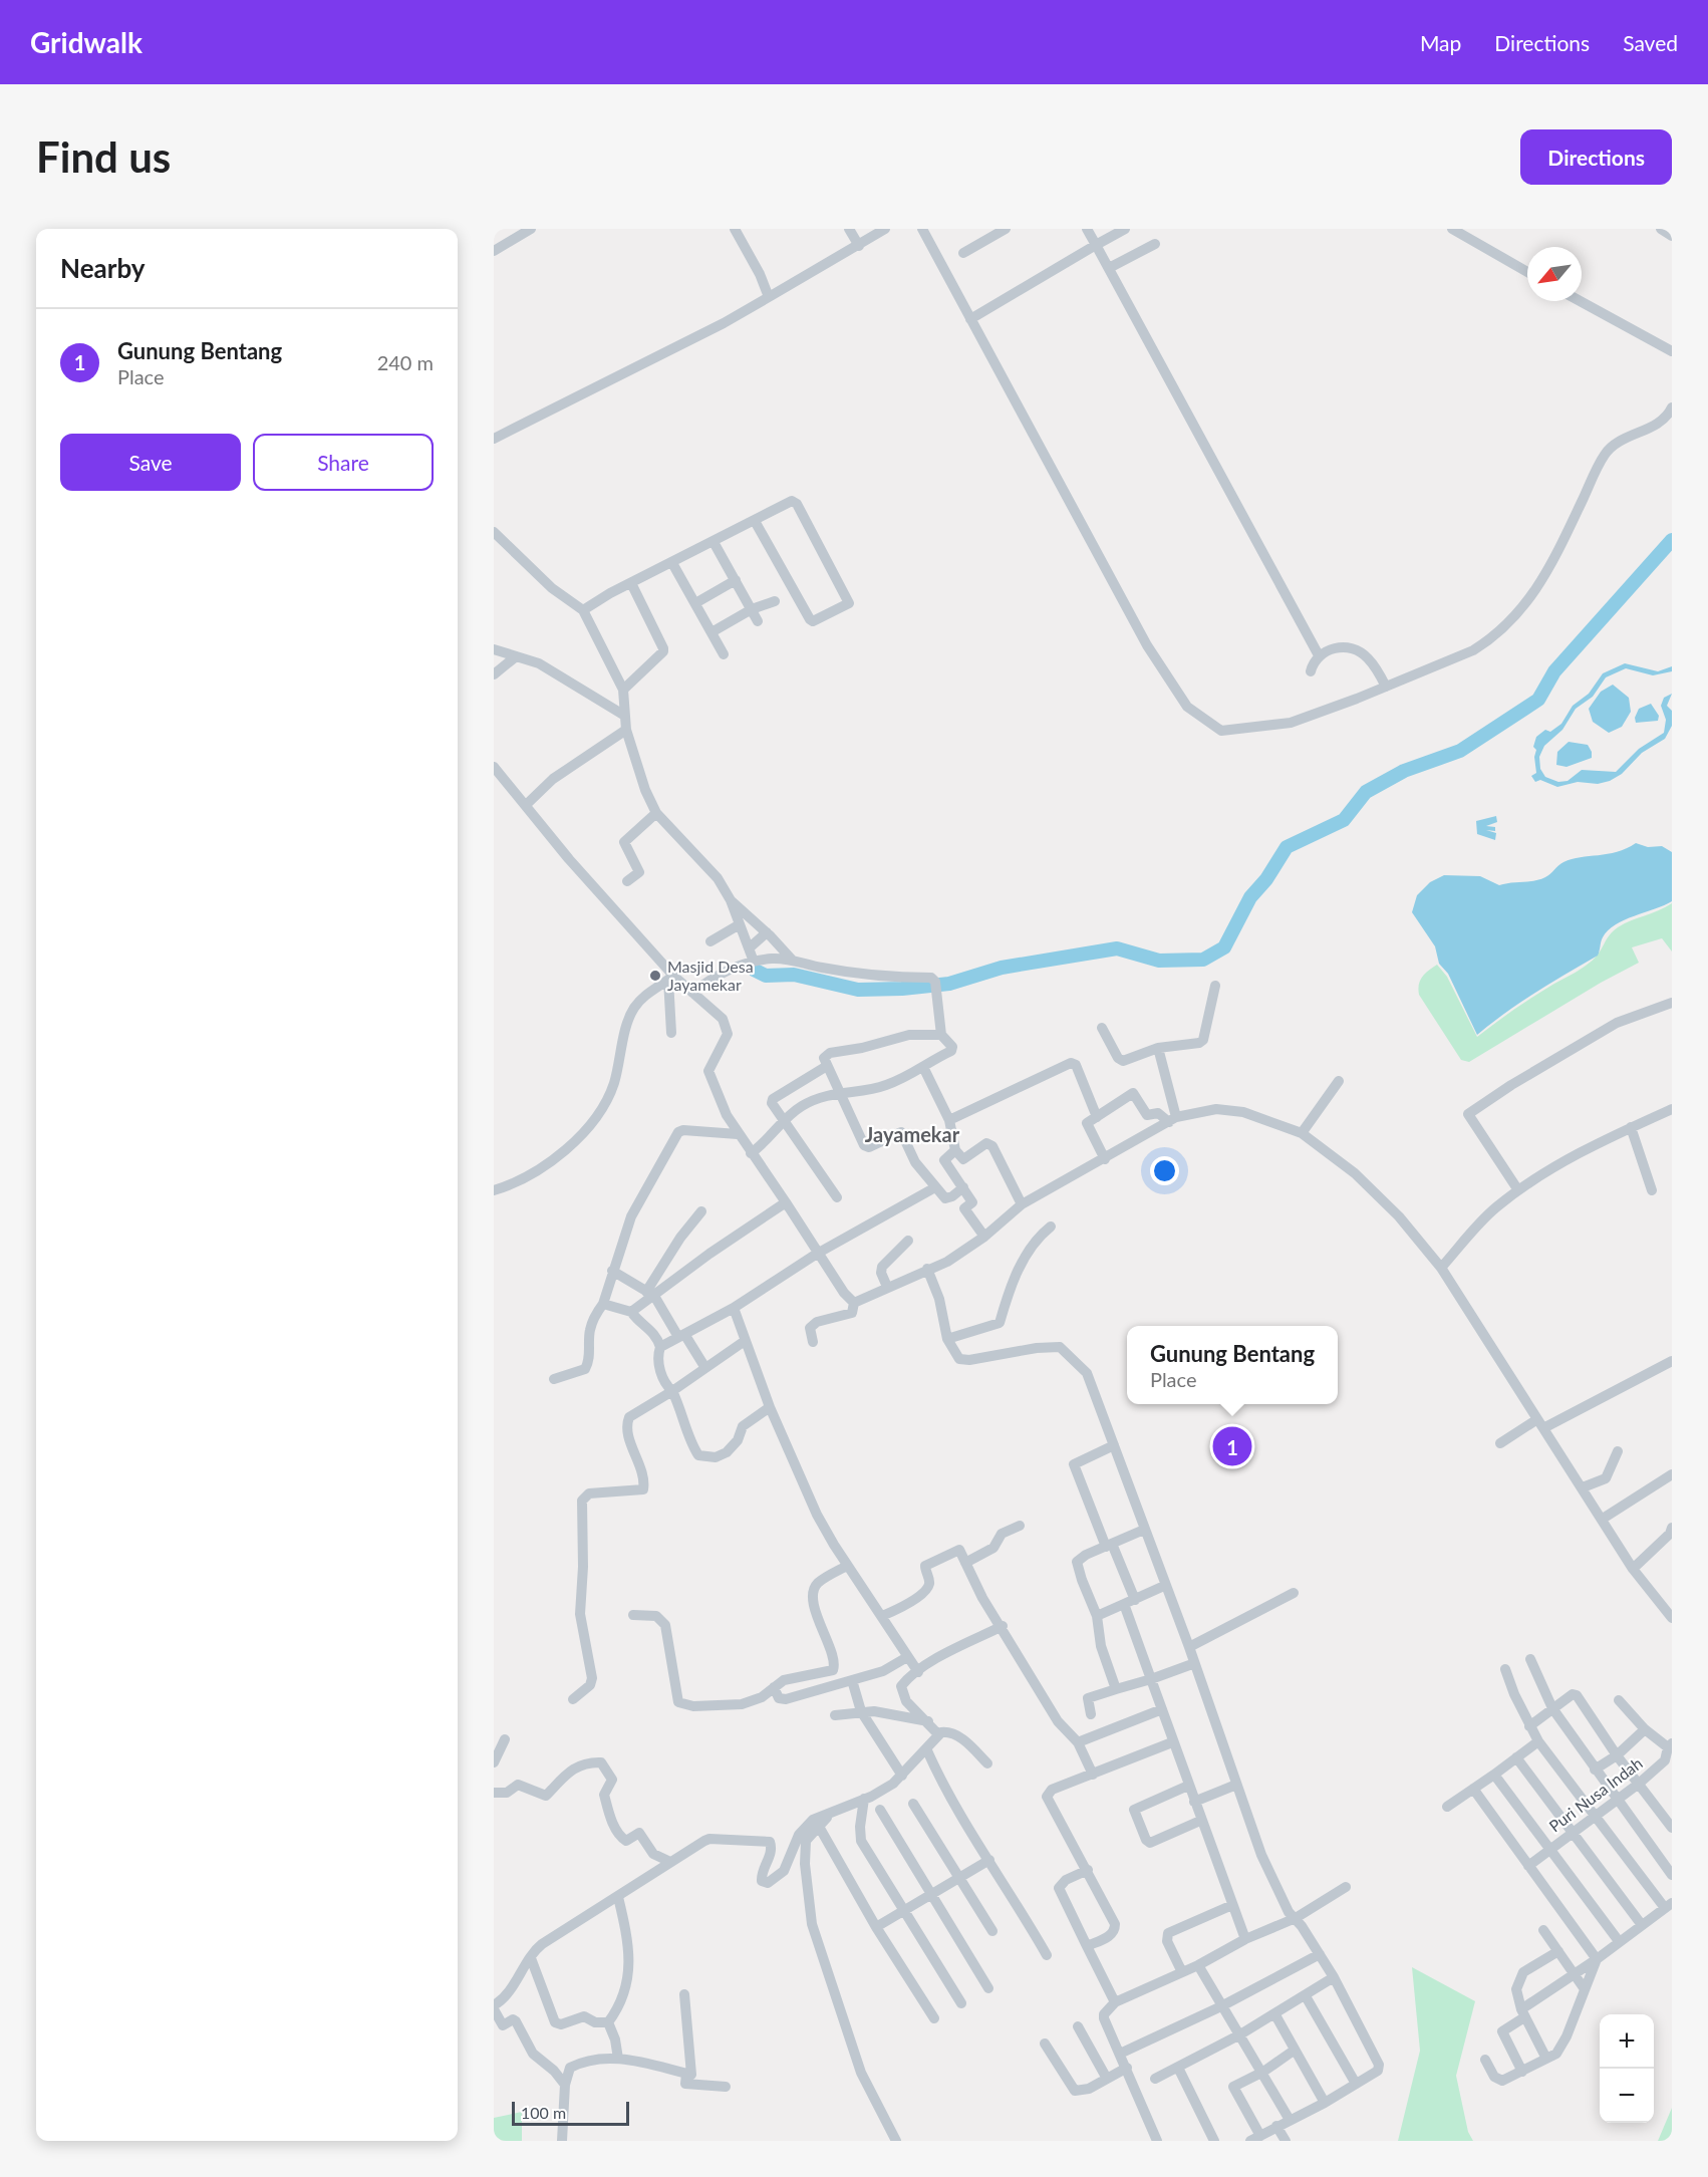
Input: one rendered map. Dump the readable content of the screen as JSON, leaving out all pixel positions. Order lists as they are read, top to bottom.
{
  "streets": {
    "street": ["Puri Nusa Indah"]
  },
  "districts": ["Jayamekar"],
  "places": ["Masjid Desa Jayamekar"],
  "scale_bar": "100 m",
  "north": "bottom left",
  "page": {
    "header": "Gridwalk",
    "nav": ["Map", "Directions", "Saved"],
    "buttons": [
      "Directions",
      ["Save", "Share"]
    ],
    "title": "Find us",
    "heading": "Nearby",
    "list": [
      {
        "mark": "1",
        "name": "Gunung Bentang",
        "note": "Place",
        "value": "240 m"
      }
    ],
    "popup": ["Gunung Bentang", "Place"],
    "pins": "1",
    "map_buttons": ["+", "−"],
    "scale": "100 m"
  }
}
